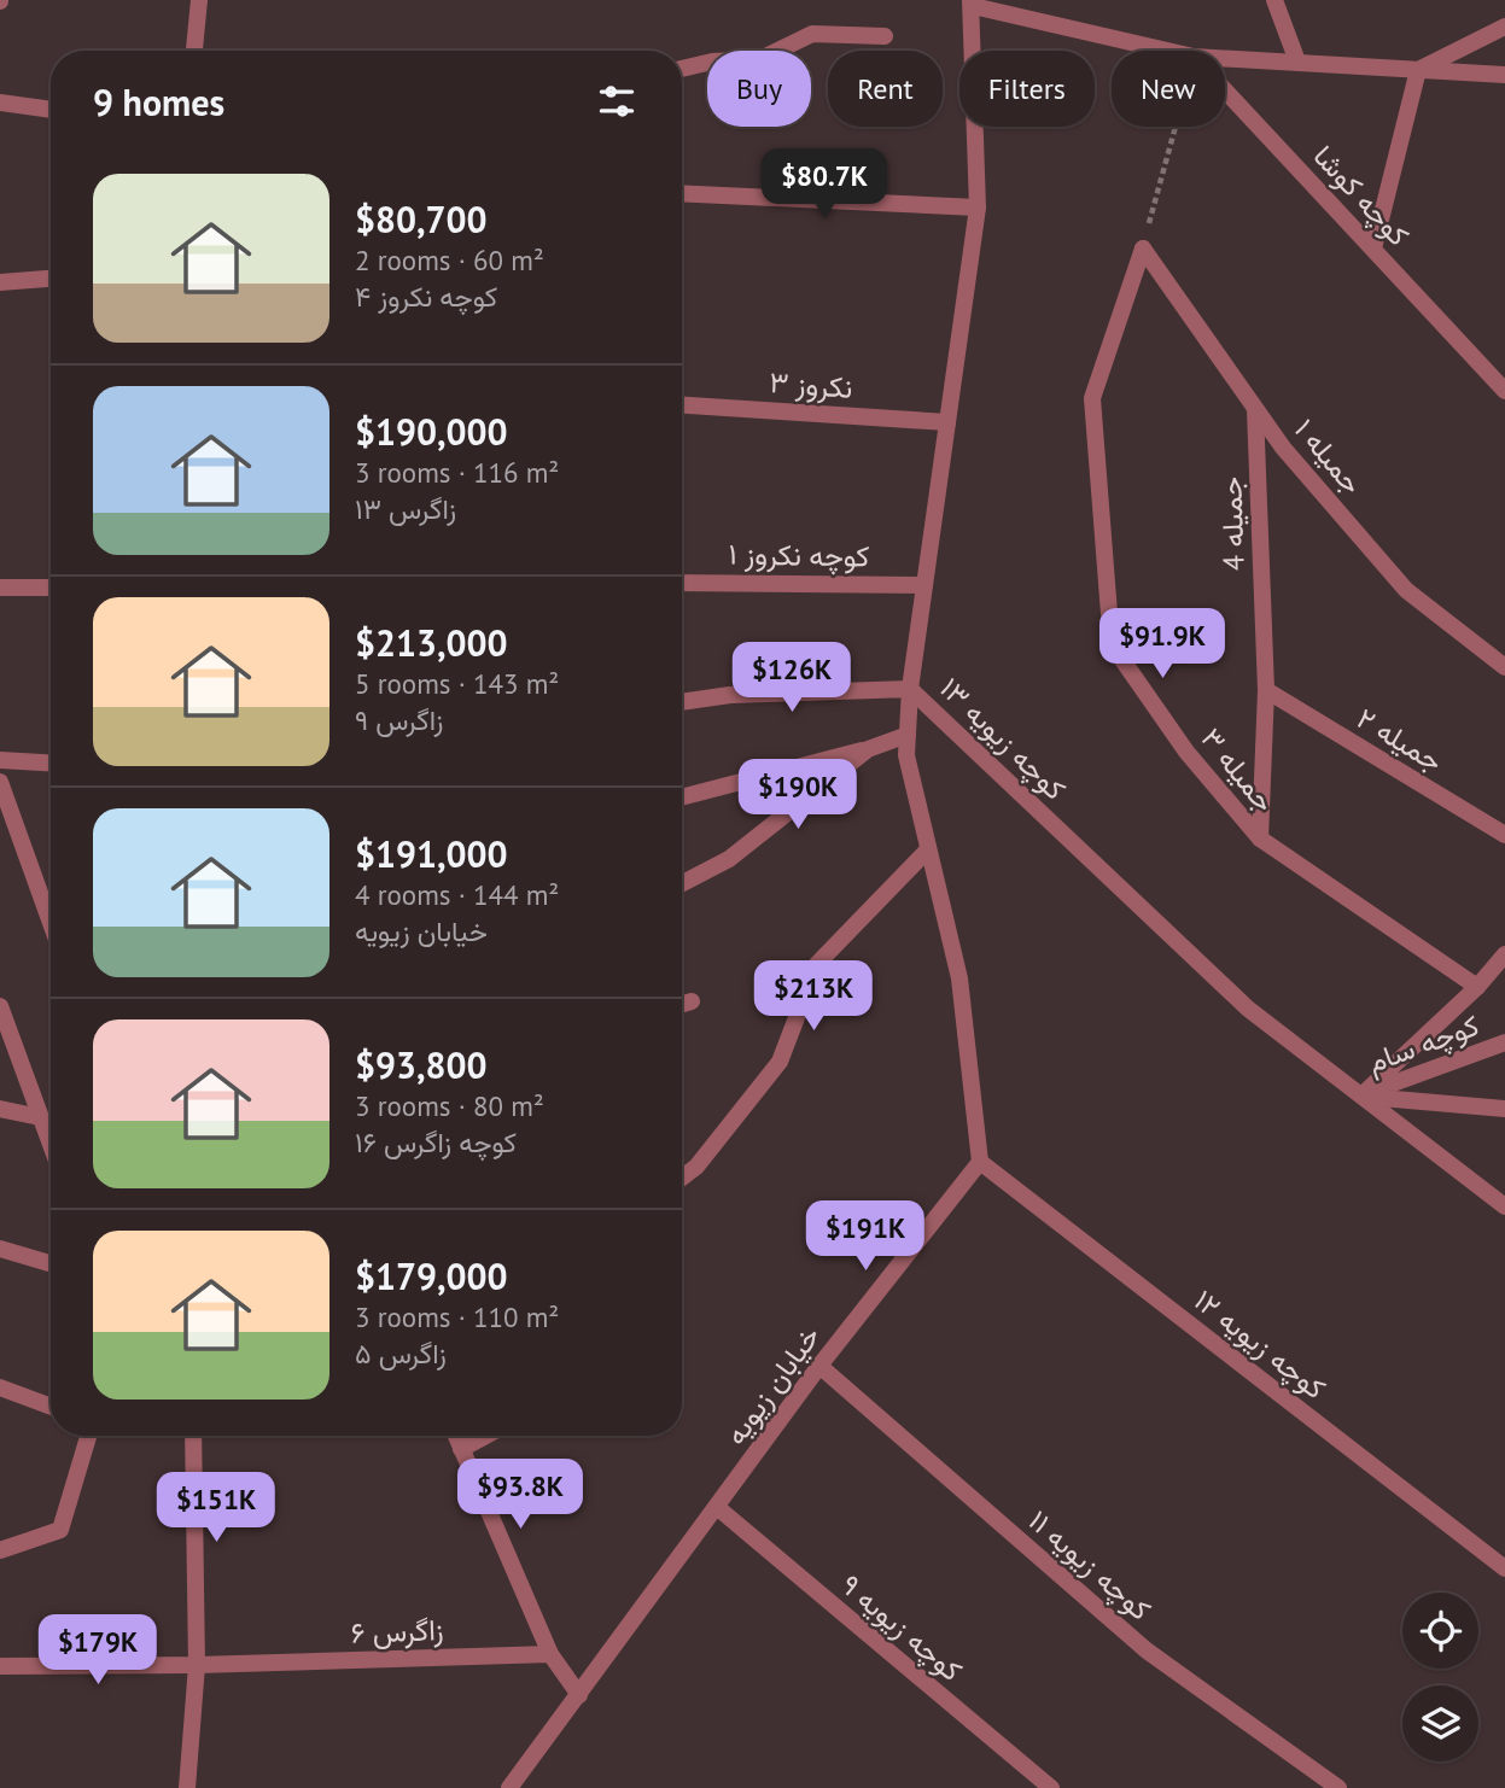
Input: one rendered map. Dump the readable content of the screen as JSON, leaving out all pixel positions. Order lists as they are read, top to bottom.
{
  "streets": {
    "street": [
      "کوچه کوشا",
      "نکروز ۳",
      "جمیله ۱",
      "جمیله 4",
      "کوچه نکروز ۱",
      "کوچه زیویه ۱۳",
      "جمیله ۲",
      "جمیله ۳",
      "کوچه سام",
      "کوچه زیویه ۱۲",
      "خیابان زیویه",
      "کوچه زیویه ۱۱",
      "کوچه زیویه ۹",
      "زاگرس ۶"
    ]
  },
  "crossings": [
    ["نکروز ۳", "کوچه زیویه ۱۳"],
    ["جمیله ۱", "جمیله 4"],
    ["جمیله ۱", "جمیله ۳"],
    ["جمیله 4", "جمیله ۲"],
    ["جمیله 4", "جمیله ۳"],
    ["کوچه نکروز ۱", "کوچه زیویه ۱۳"],
    ["کوچه زیویه ۱۳", "کوچه سام"],
    ["کوچه زیویه ۱۲", "خیابان زیویه"],
    ["خیابان زیویه", "کوچه زیویه ۱۱"],
    ["خیابان زیویه", "کوچه زیویه ۹"]
  ],
  "page": {
    "chip": [
      "Buy",
      "Rent",
      "Filters",
      "New"
    ],
    "heading": "9 homes",
    "price": [
      "$80.7K",
      "$91.9K",
      "$126K",
      "$190K",
      "$213K",
      "$191K",
      "$93.8K",
      "$151K",
      "$179K"
    ],
    "list": [
      {
        "name": "$80,700",
        "note": "2 rooms · 60 m² · کوچه نکروز ۴"
      },
      {
        "name": "$190,000",
        "note": "3 rooms · 116 m² · زاگرس ۱۳"
      },
      {
        "name": "$213,000",
        "note": "5 rooms · 143 m² · زاگرس ۹"
      },
      {
        "name": "$191,000",
        "note": "4 rooms · 144 m² · خیابان زیویه"
      },
      {
        "name": "$93,800",
        "note": "3 rooms · 80 m² · کوچه زاگرس ۱۶"
      },
      {
        "name": "$179,000",
        "note": "3 rooms · 110 m² · زاگرس ۵"
      }
    ]
  }
}
